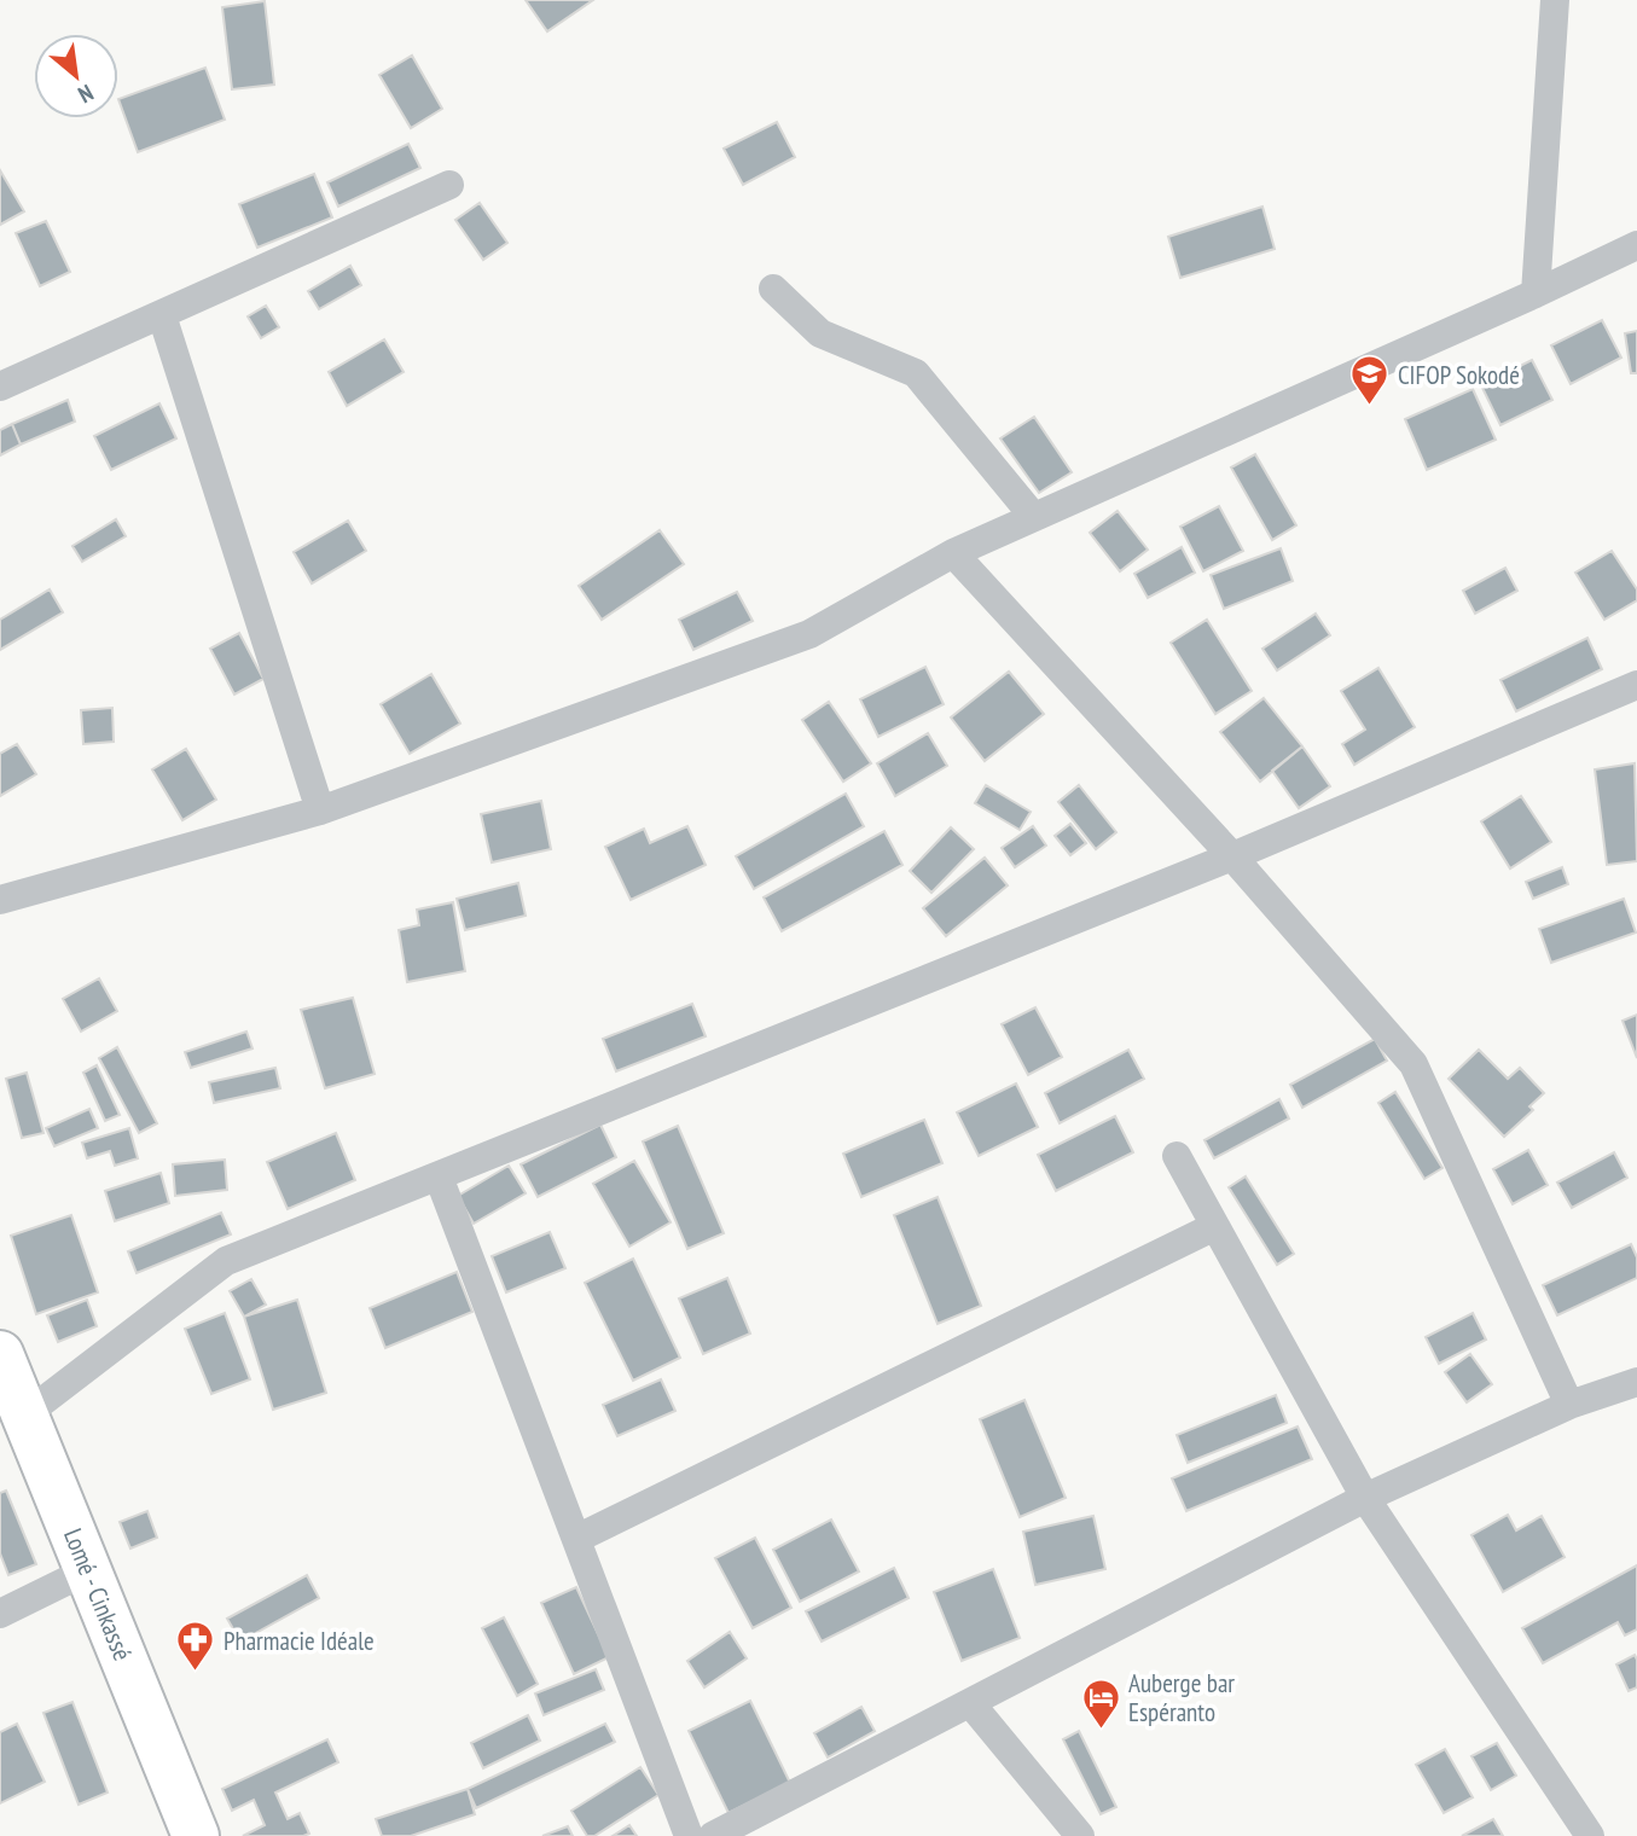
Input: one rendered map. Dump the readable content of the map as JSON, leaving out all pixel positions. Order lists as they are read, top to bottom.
{
  "streets": {
    "highway": ["Lomé - Cinkassé"]
  },
  "places": {
    "school or university": ["CIFOP Sokodé"],
    "pharmacy": ["Pharmacie Idéale"],
    "hotel": ["Auberge bar Espéranto"]
  },
  "north": "bottom right"
}
